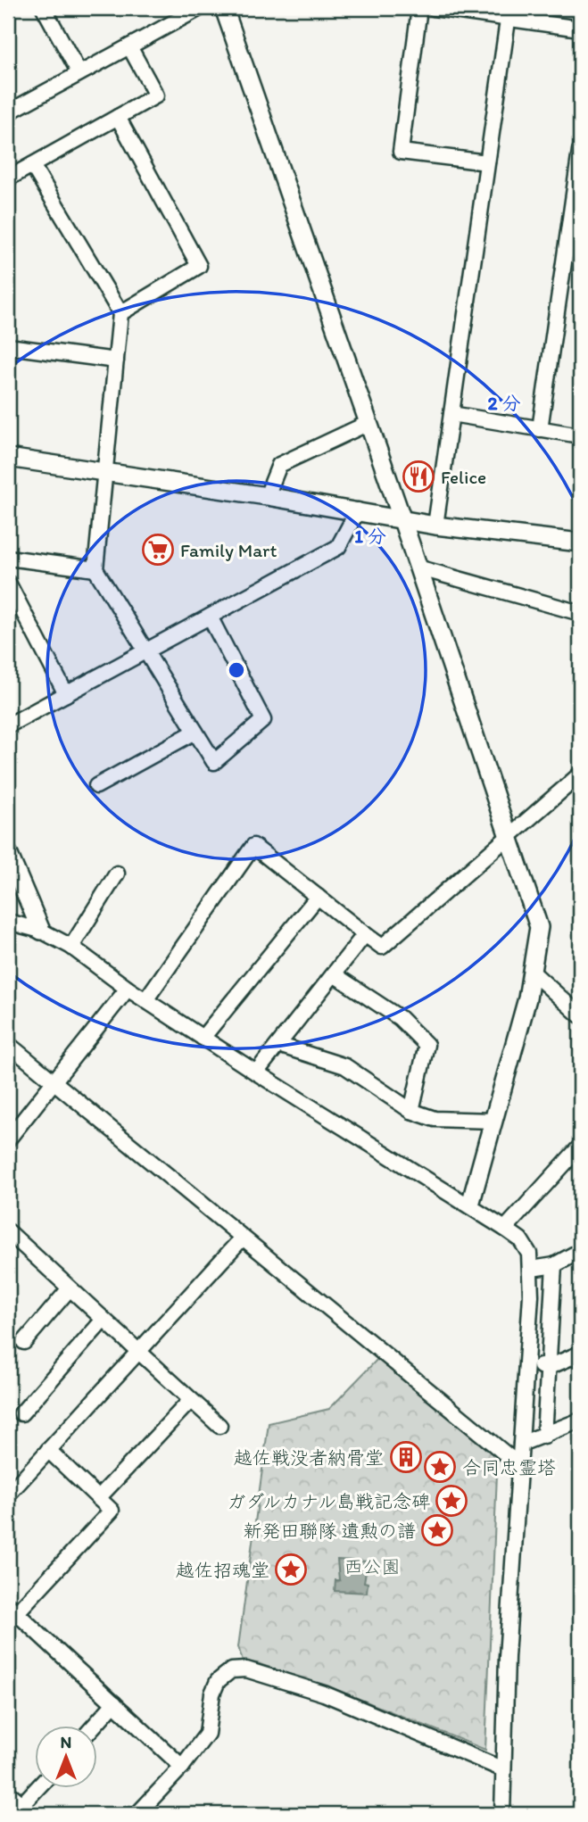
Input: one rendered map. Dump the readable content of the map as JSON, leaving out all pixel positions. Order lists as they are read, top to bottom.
{
  "parks": ["西公園"],
  "places": {
    "restaurant": ["Felice"],
    "supermarket": ["Family Mart"],
    "building": ["越佐戦没者納骨堂"],
    "place": [
      "合同忠霊塔",
      "ガダルカナル島戦記念碑",
      "新発田聯隊 遺勲の譜",
      "越佐招魂堂"
    ]
  },
  "north": "top",
  "rings": ["2 分", "1 分"]
}
